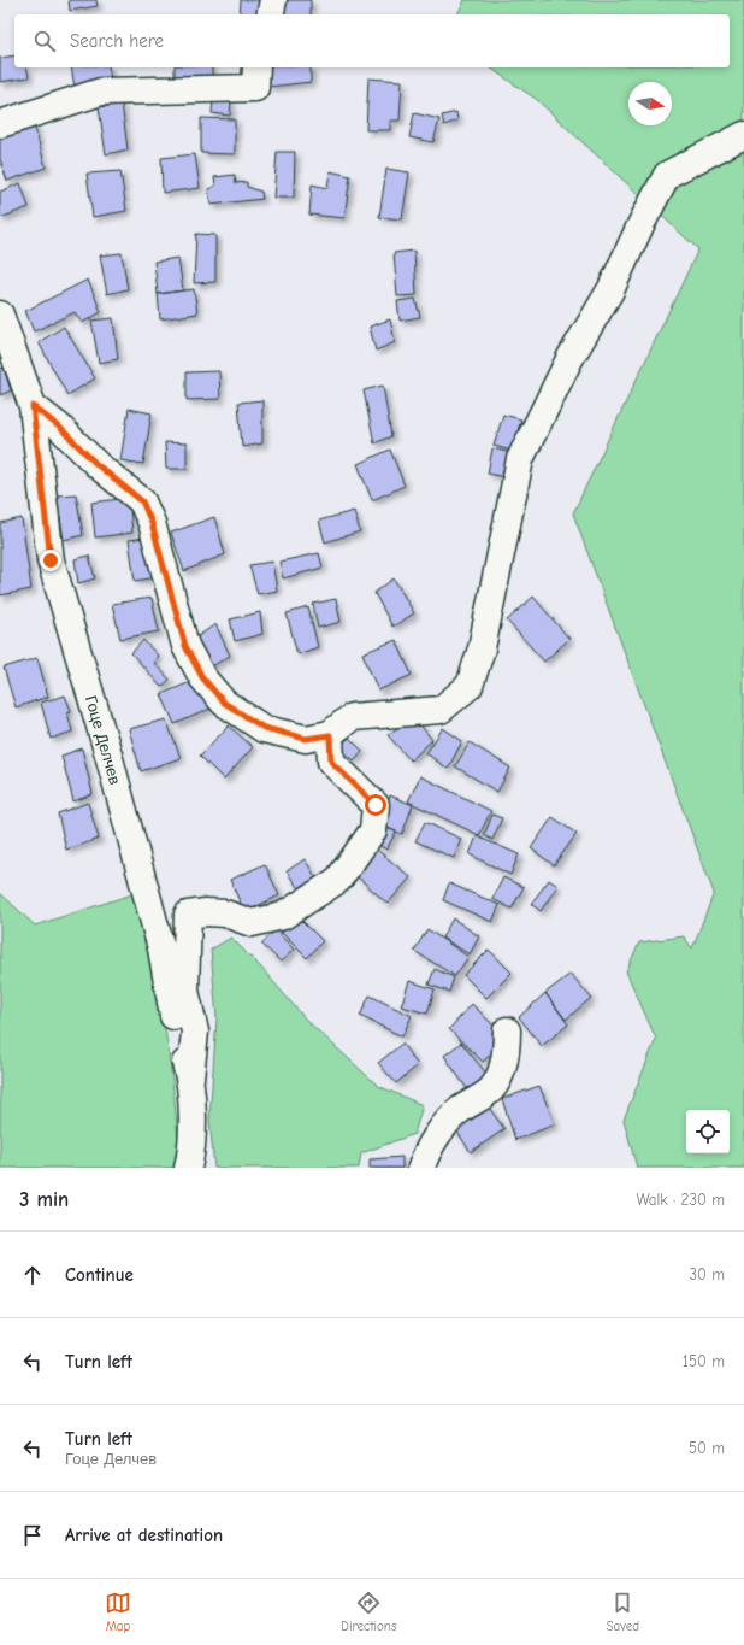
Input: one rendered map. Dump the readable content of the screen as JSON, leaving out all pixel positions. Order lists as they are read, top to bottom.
{
  "streets": {
    "street": ["Гоце Делчев"]
  },
  "north": "right",
  "page": {
    "search": "Search here",
    "heading": ["3 min", "Walk · 230 m"],
    "list": [
      ["Continue", "30 m"],
      ["Turn left", "150 m"],
      ["Turn left", "Гоце Делчев", "50 m"],
      "Arrive at destination"
    ],
    "nav": ["Map", "Directions", "Saved"]
  }
}
